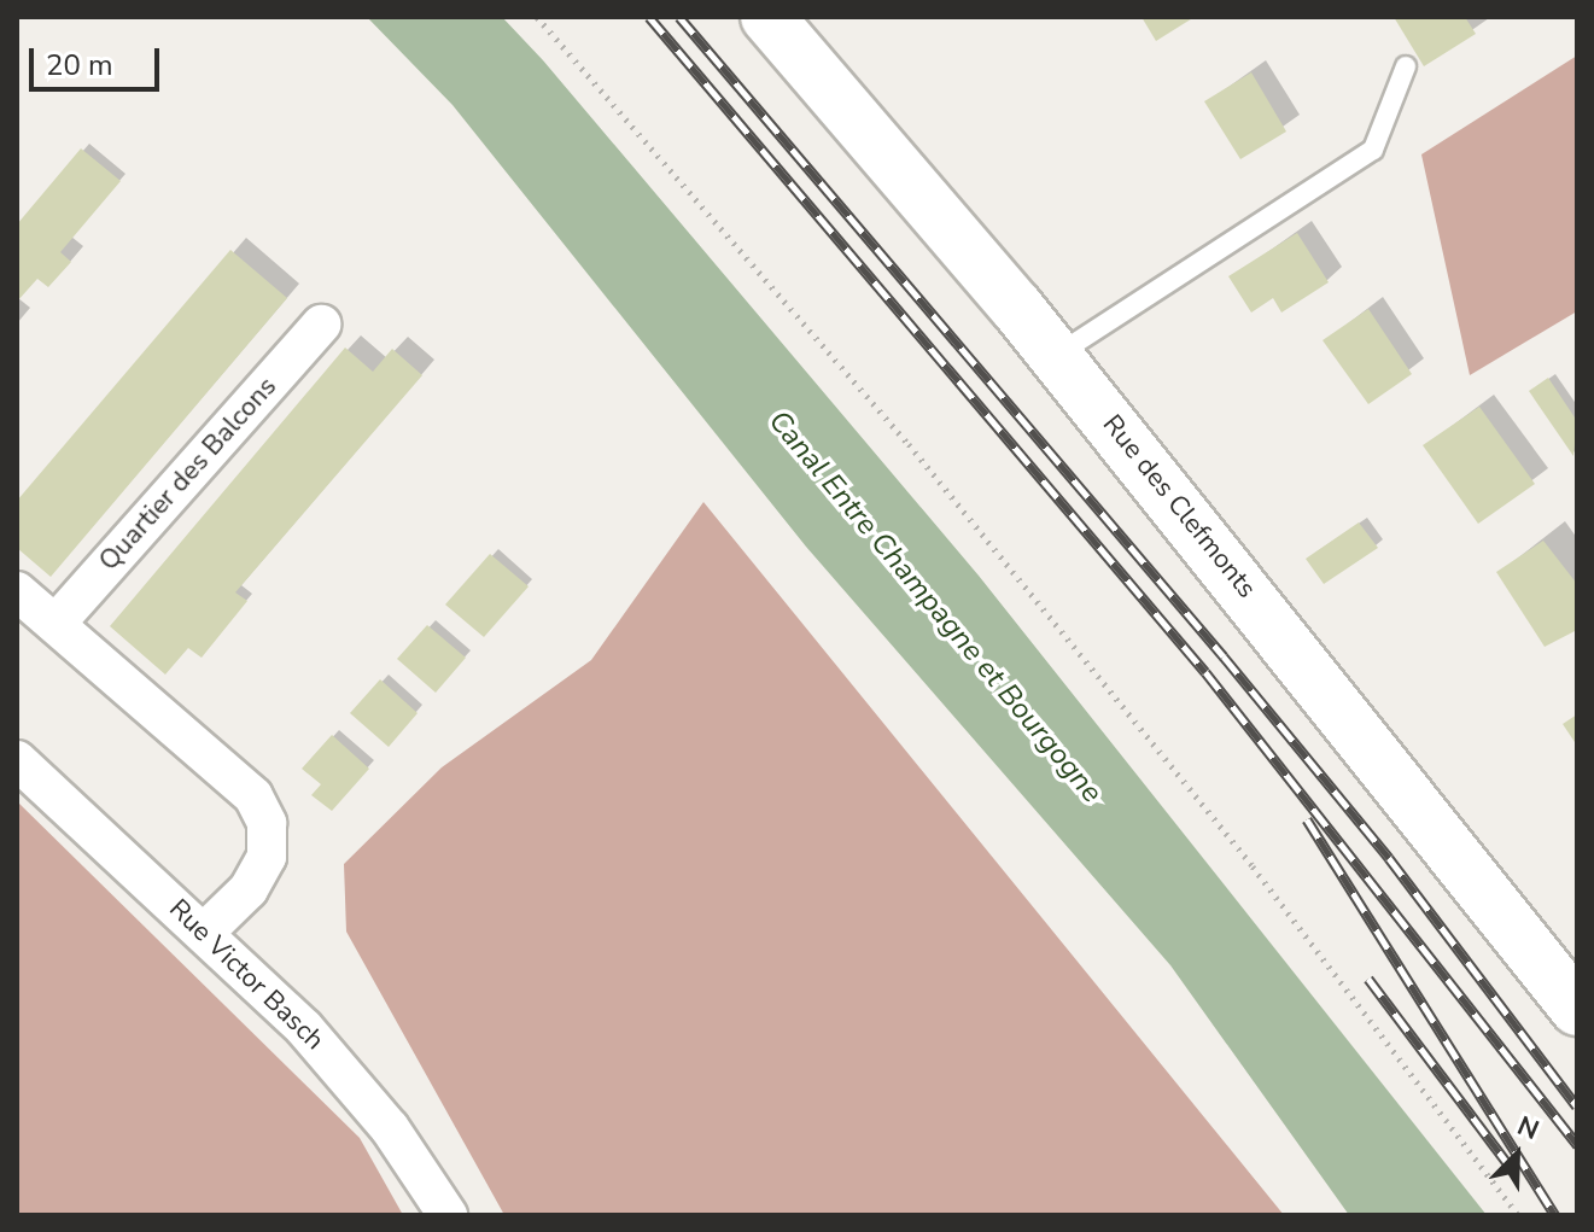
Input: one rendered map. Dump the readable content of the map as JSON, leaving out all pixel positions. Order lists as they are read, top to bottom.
{
  "streets": {
    "street": ["Quartier des Balcons", "Rue des Clefmonts", "Rue Victor Basch"]
  },
  "water": ["Canal Entre Champagne et Bourgogne"],
  "scale_bar": "20 m",
  "north": "top right"
}
